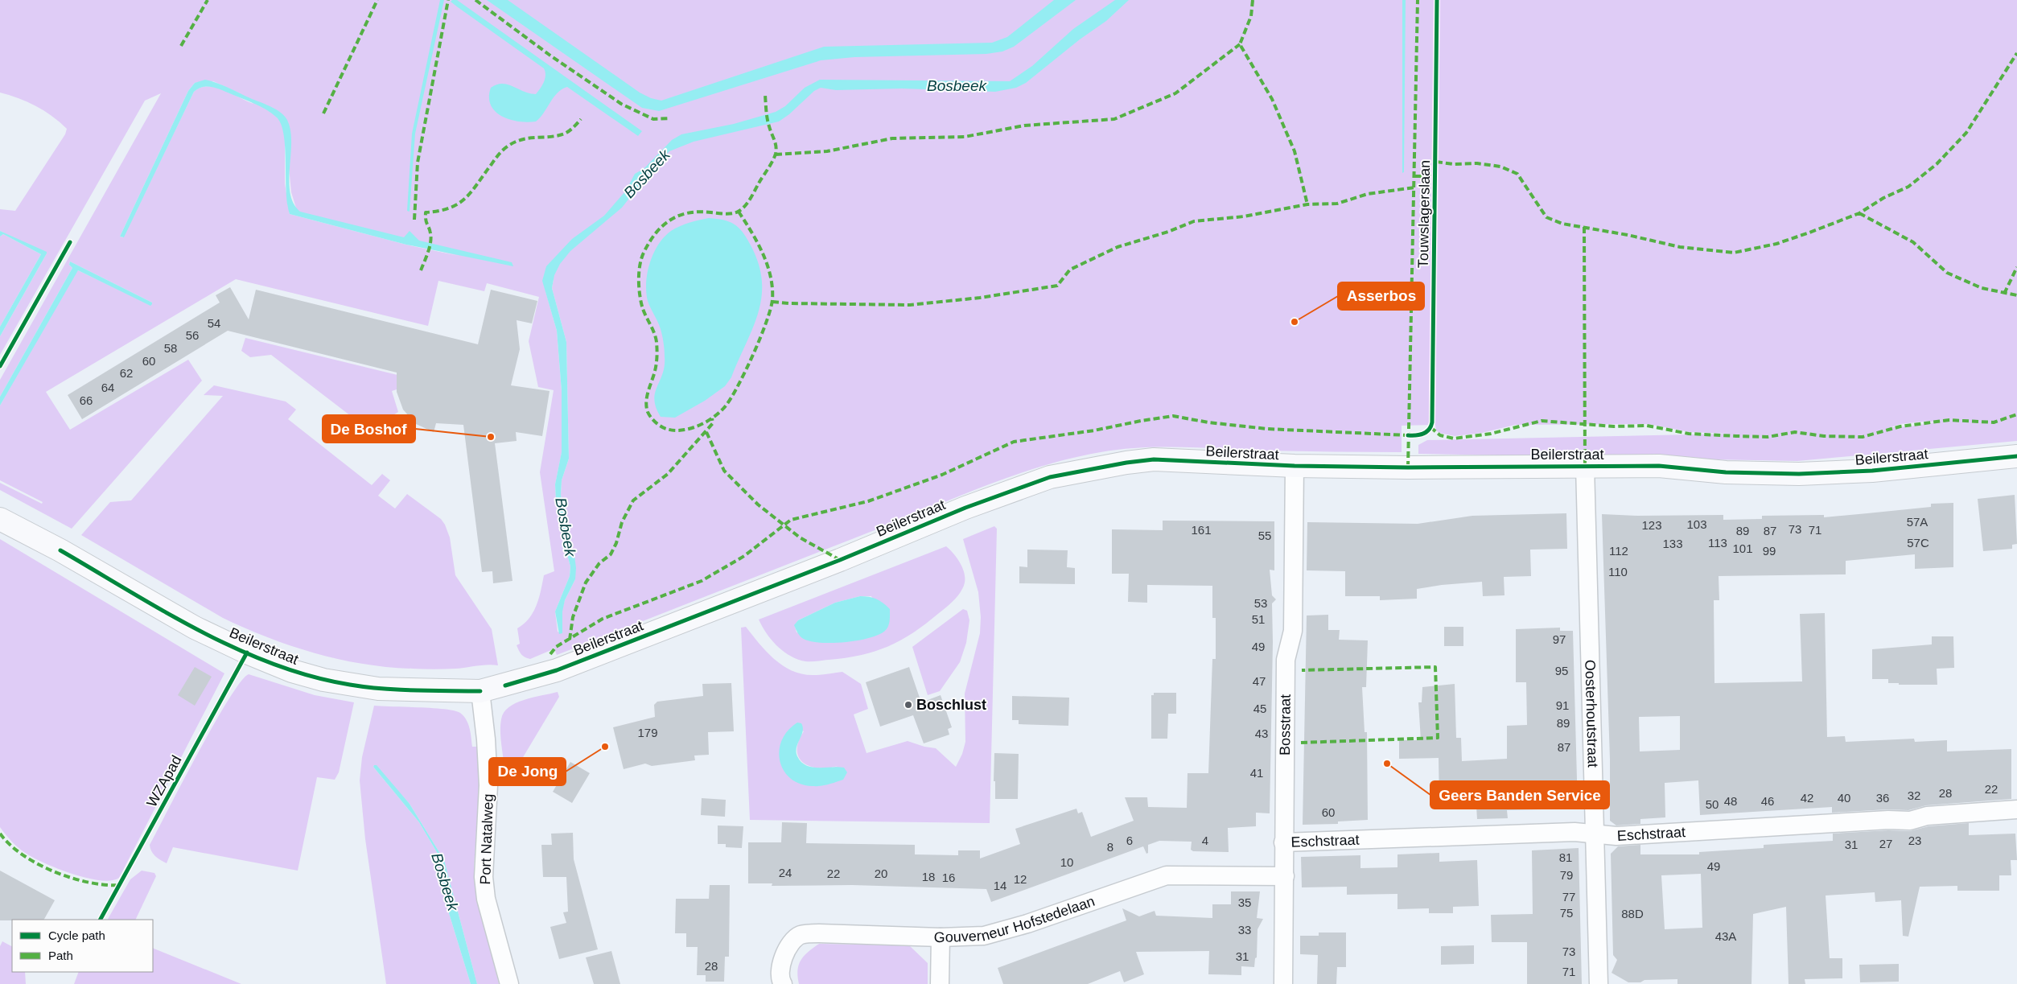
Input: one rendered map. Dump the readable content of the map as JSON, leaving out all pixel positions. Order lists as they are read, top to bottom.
{
  "streets": {
    "street": [
      "Beilerstraat",
      "Oosterhoutstraat",
      "Bosstraat",
      "Eschstraat",
      "Port Natalweg",
      "Gouverneur Hofstedelaan"
    ],
    "cycle path": ["Touwslagerslaan", "WZApad"]
  },
  "crossings": [
    ["Beilerstraat", "Oosterhoutstraat"],
    ["Beilerstraat", "Bosstraat"],
    ["Beilerstraat", "Port Natalweg"],
    ["Oosterhoutstraat", "Eschstraat"],
    ["Bosstraat", "Eschstraat"],
    ["Bosstraat", "Gouverneur Hofstedelaan"]
  ],
  "water": ["Bosbeek"],
  "places": [
    "Asserbos",
    "De Boshof",
    "Boschlust",
    "De Jong",
    "Geers Banden Service"
  ],
  "house_numbers": [
    "54",
    "56",
    "58",
    "60",
    "62",
    "64",
    "66",
    "57A",
    "103",
    "123",
    "73",
    "161",
    "71",
    "89",
    "87",
    "55",
    "113",
    "57C",
    "133",
    "101",
    "112",
    "99",
    "110",
    "53",
    "51",
    "97",
    "49",
    "95",
    "47",
    "91",
    "45",
    "89",
    "179",
    "43",
    "87",
    "41",
    "22",
    "28",
    "32",
    "42",
    "40",
    "36",
    "48",
    "46",
    "50",
    "60",
    "6",
    "4",
    "23",
    "27",
    "31",
    "8",
    "81",
    "10",
    "49",
    "24",
    "22",
    "20",
    "79",
    "18",
    "16",
    "12",
    "14",
    "77",
    "35",
    "75",
    "88D",
    "33",
    "43A",
    "73",
    "31",
    "28",
    "71"
  ],
  "legend": ["Cycle path", "Path"]
}
